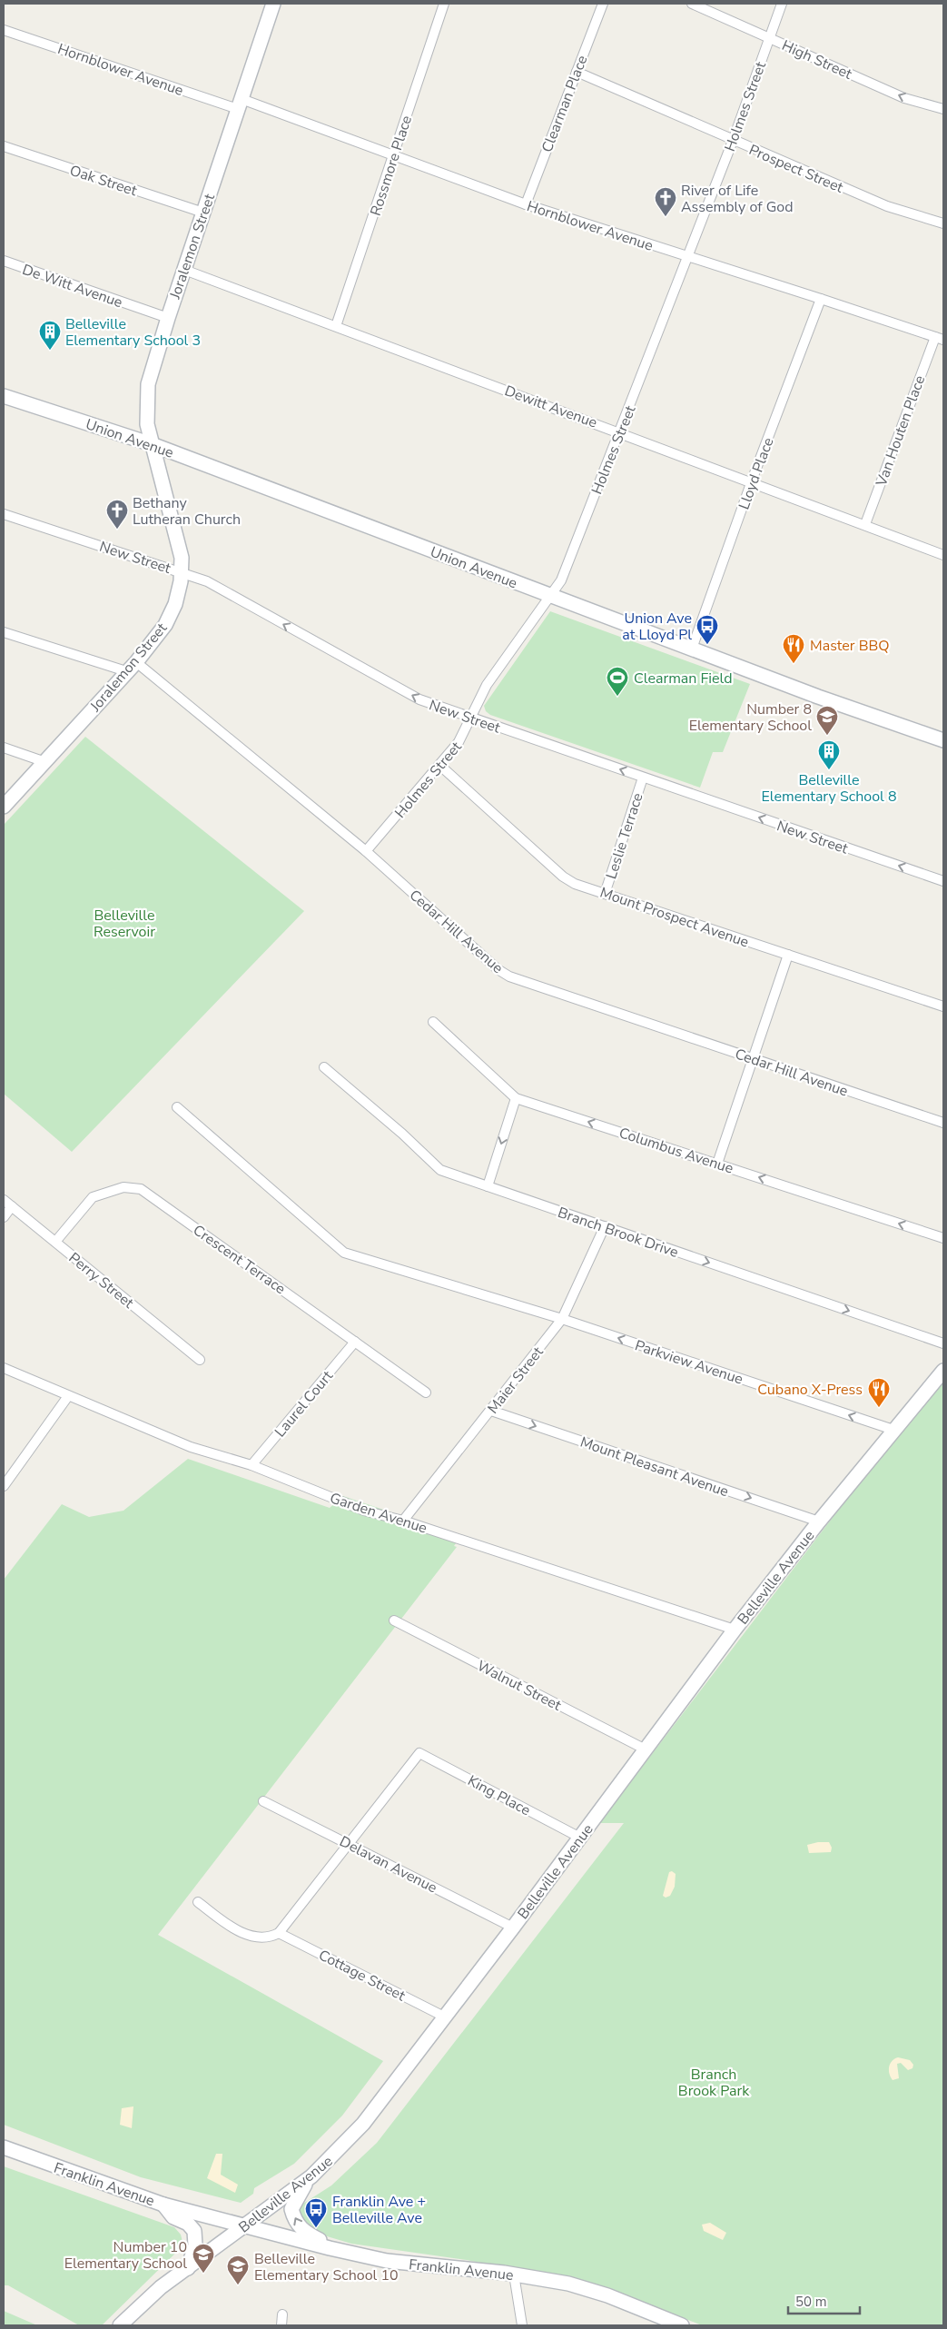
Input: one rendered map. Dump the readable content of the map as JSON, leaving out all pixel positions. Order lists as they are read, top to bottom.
{
  "streets": {
    "main road": [
      "Joralemon Street",
      "Union Avenue",
      "Belleville Avenue",
      "Franklin Avenue"
    ],
    "street": [
      "High Street",
      "Hornblower Avenue",
      "Clearman Place",
      "Holmes Street",
      "Rossmore Place",
      "Prospect Street",
      "Oak Street",
      "De Witt Avenue",
      "Dewitt Avenue",
      "Van Houten Place",
      "Lloyd Place",
      "New Street",
      "Leslie Terrace",
      "Mount Prospect Avenue",
      "Cedar Hill Avenue",
      "Columbus Avenue",
      "Branch Brook Drive",
      "Crescent Terrace",
      "Perry Street",
      "Parkview Avenue",
      "Maier Street",
      "Laurel Court",
      "Mount Pleasant Avenue",
      "Garden Avenue",
      "Walnut Street",
      "King Place",
      "Delavan Avenue",
      "Cottage Street"
    ]
  },
  "crossings": [
    ["High Street", "Holmes Street"],
    ["Hornblower Avenue", "Clearman Place"],
    ["Hornblower Avenue", "Holmes Street"],
    ["Hornblower Avenue", "Rossmore Place"],
    ["Hornblower Avenue", "Joralemon Street"],
    ["Hornblower Avenue", "Van Houten Place"],
    ["Hornblower Avenue", "Lloyd Place"],
    ["Clearman Place", "Prospect Street"],
    ["Holmes Street", "Prospect Street"],
    ["Holmes Street", "Dewitt Avenue"],
    ["Holmes Street", "Union Avenue"],
    ["Holmes Street", "New Street"],
    ["Holmes Street", "Mount Prospect Avenue"],
    ["Holmes Street", "Cedar Hill Avenue"],
    ["Rossmore Place", "Dewitt Avenue"],
    ["Oak Street", "Joralemon Street"],
    ["Joralemon Street", "De Witt Avenue"],
    ["Joralemon Street", "Dewitt Avenue"],
    ["Joralemon Street", "Union Avenue"],
    ["Joralemon Street", "New Street"],
    ["Joralemon Street", "Cedar Hill Avenue"],
    ["Dewitt Avenue", "Van Houten Place"],
    ["Dewitt Avenue", "Lloyd Place"],
    ["Union Avenue", "Lloyd Place"],
    ["New Street", "Leslie Terrace"],
    ["Leslie Terrace", "Mount Prospect Avenue"],
    ["Branch Brook Drive", "Maier Street"],
    ["Crescent Terrace", "Perry Street"],
    ["Crescent Terrace", "Laurel Court"],
    ["Parkview Avenue", "Maier Street"],
    ["Parkview Avenue", "Belleville Avenue"],
    ["Maier Street", "Mount Pleasant Avenue"],
    ["Maier Street", "Garden Avenue"],
    ["Laurel Court", "Garden Avenue"],
    ["Mount Pleasant Avenue", "Belleville Avenue"],
    ["Garden Avenue", "Belleville Avenue"],
    ["Belleville Avenue", "Walnut Street"],
    ["Belleville Avenue", "King Place"],
    ["Belleville Avenue", "Delavan Avenue"],
    ["Belleville Avenue", "Cottage Street"],
    ["Belleville Avenue", "Franklin Avenue"],
    ["King Place", "Delavan Avenue"]
  ],
  "one_way": [
    "High Street",
    "New Street",
    "Columbus Avenue",
    "Branch Brook Drive",
    "Parkview Avenue",
    "Mount Pleasant Avenue"
  ],
  "parks": ["Belleville Reservoir", "Branch Brook Park"],
  "places": {
    "church": ["River of Life Assembly of God", "Bethany Lutheran Church"],
    "building": ["Belleville Elementary School 3", "Belleville Elementary School 8"],
    "bus stop": ["Union Ave at Lloyd Pl", "Franklin Ave + Belleville Ave"],
    "restaurant": ["Master BBQ", "Cubano X-Press"],
    "sports": ["Clearman Field"],
    "school or university": ["Number 8 Elementary School", "Number 10 Elementary School", "Belleville Elementary School 10"]
  },
  "scale_bar": "50 m"
}
